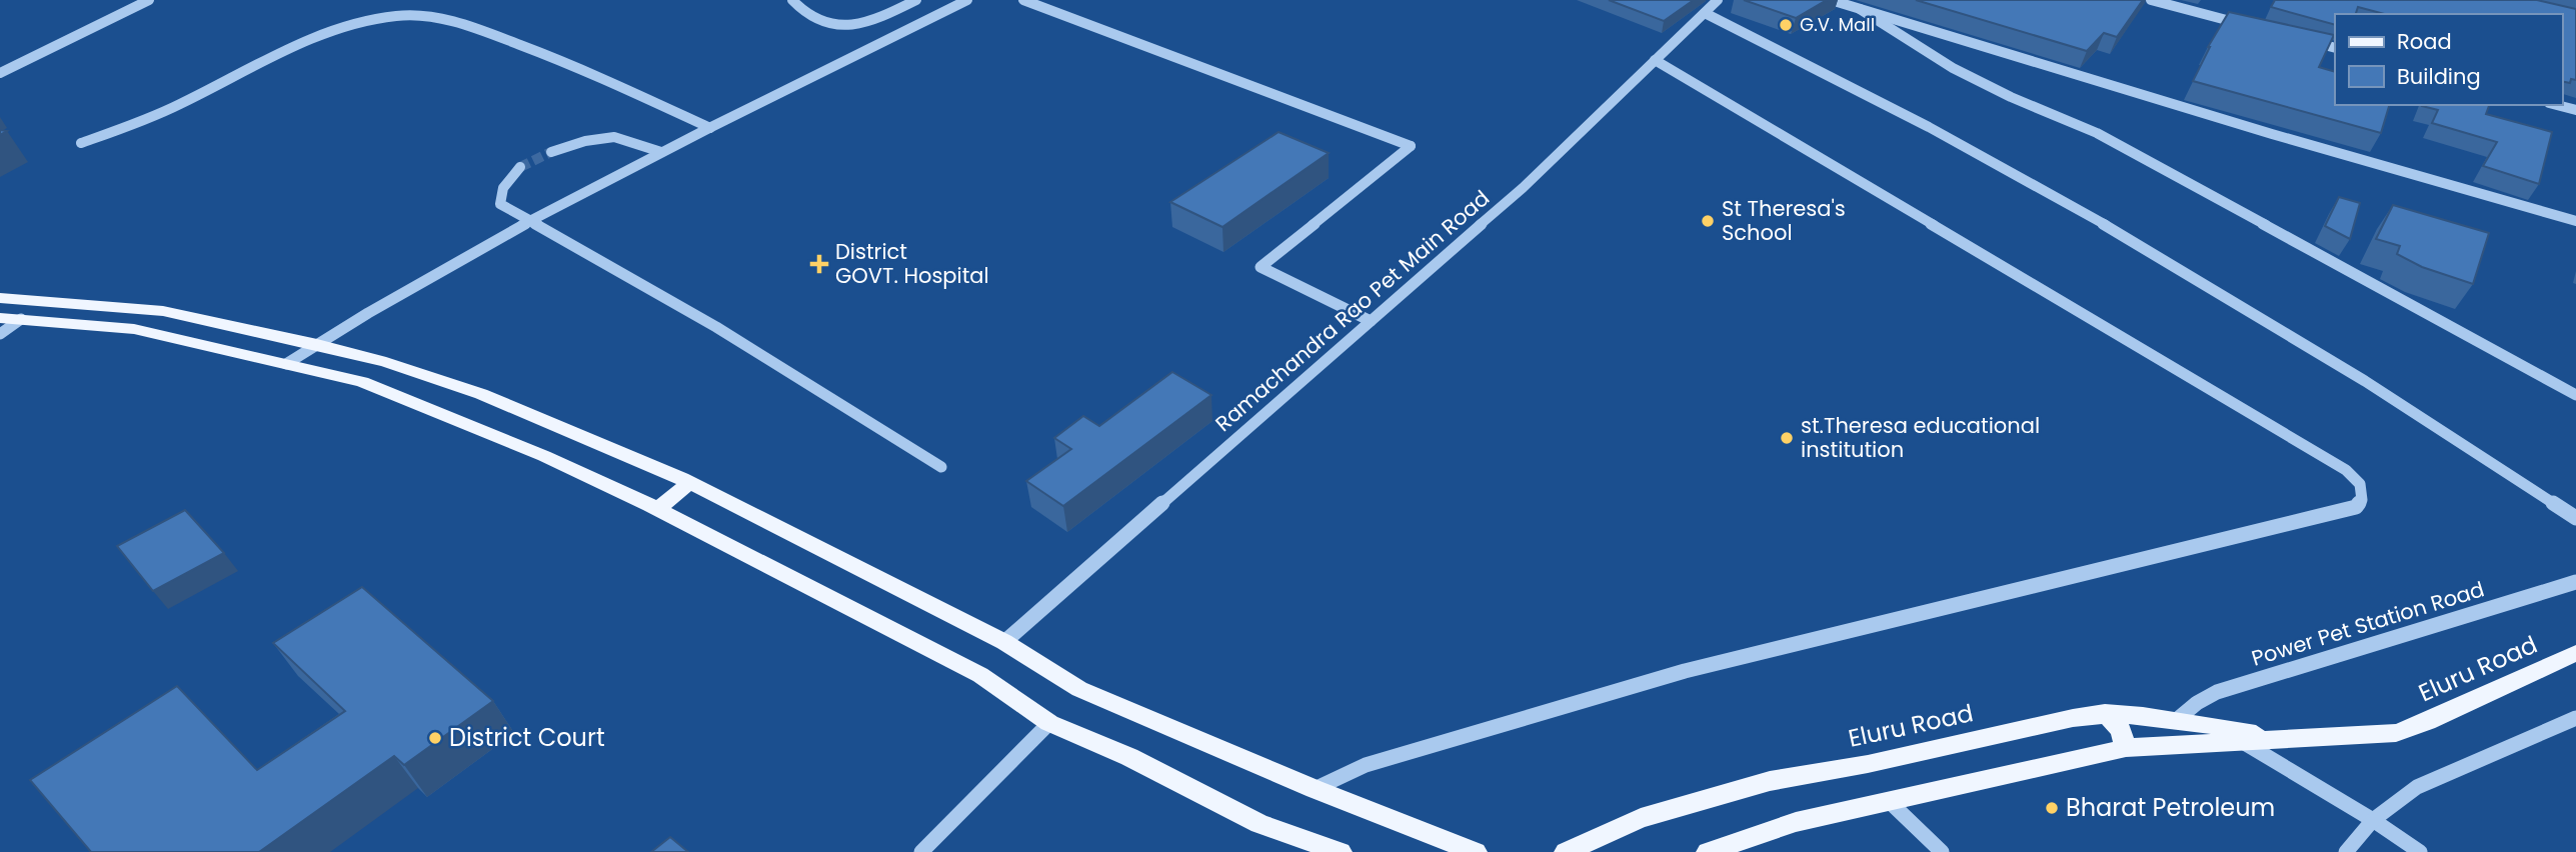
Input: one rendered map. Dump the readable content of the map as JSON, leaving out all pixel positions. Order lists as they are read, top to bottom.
{
  "streets": {
    "main road": ["Eluru Road"],
    "street": ["Ramachandra Rao Pet Main Road", "Power Pet Station Road"]
  },
  "crossings": [
    ["Power Pet Station Road", "Eluru Road"]
  ],
  "places": {
    "other": [
      "G.V. Mall",
      "St Theresa's School",
      "st.Theresa educational institution",
      "District Court",
      "Bharat Petroleum"
    ],
    "health": ["District GOVT. Hospital"]
  },
  "legend": ["Road", "Building"]
}
